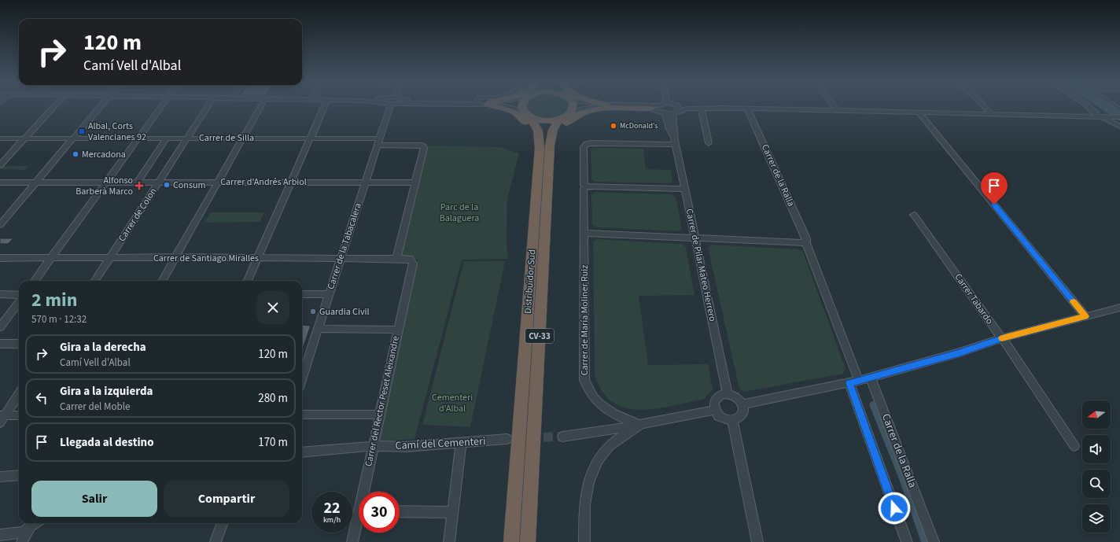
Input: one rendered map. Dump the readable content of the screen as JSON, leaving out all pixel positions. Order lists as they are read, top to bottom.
{
  "streets": {
    "highway": ["Distribuïdor Sud", "CV-33"],
    "street": [
      "Carrer de Silla",
      "Carrer de la Ralla",
      "Carrer d'Andrés Arbiol",
      "Carrer de Colon",
      "Carrer de la Tabacalera",
      "Carrer de Santiago Miralles",
      "Carrer de Pilar Mateo Herrero",
      "Carrer Tabardo",
      "Carrer de María Moliner Ruiz",
      "Carrer del Rector Peset Aleixandre",
      "Camí del Cementeri"
    ]
  },
  "crossings": [
    ["Carrer de Silla", "Carrer d'Andrés Arbiol"],
    ["Carrer de Silla", "Carrer de Colon"],
    ["Carrer de Silla", "Carrer de la Tabacalera"],
    ["Carrer d'Andrés Arbiol", "Carrer de Colon"],
    ["Carrer d'Andrés Arbiol", "Carrer de la Tabacalera"],
    ["Carrer de Colon", "Carrer de Santiago Miralles"],
    ["Carrer de la Tabacalera", "Carrer de Santiago Miralles"],
    ["Carrer de Santiago Miralles", "Carrer del Rector Peset Aleixandre"],
    ["Carrer de Pilar Mateo Herrero", "Carrer de María Moliner Ruiz"],
    ["Distribuïdor Sud", "CV-33"],
    ["Carrer del Rector Peset Aleixandre", "Camí del Cementeri"]
  ],
  "parks": ["Parc de la Balaguera", "Cementeri d'Albal"],
  "places": {
    "other": [
      "McDonald's",
      "Mercadona",
      "Consum",
      "Guardia Civil"
    ],
    "transit": ["Albal, Corts Valencianes 92"],
    "health": ["Alfonso Barberà Marco"]
  },
  "north": "left",
  "page": {
    "turn": ["120 m", "Camí Vell d'Albal"],
    "heading": ["2 min", "570 m · 12:32"],
    "list": [
      {
        "name": "Gira a la derecha",
        "note": "Camí Vell d'Albal",
        "value": "120 m"
      },
      {
        "name": "Gira a la izquierda",
        "note": "Carrer del Moble",
        "value": "280 m"
      },
      {
        "name": "Llegada al destino",
        "value": "170 m"
      }
    ],
    "buttons": ["Salir", "Compartir"],
    "speed": "22 km/h",
    "limit": "30"
  }
}
